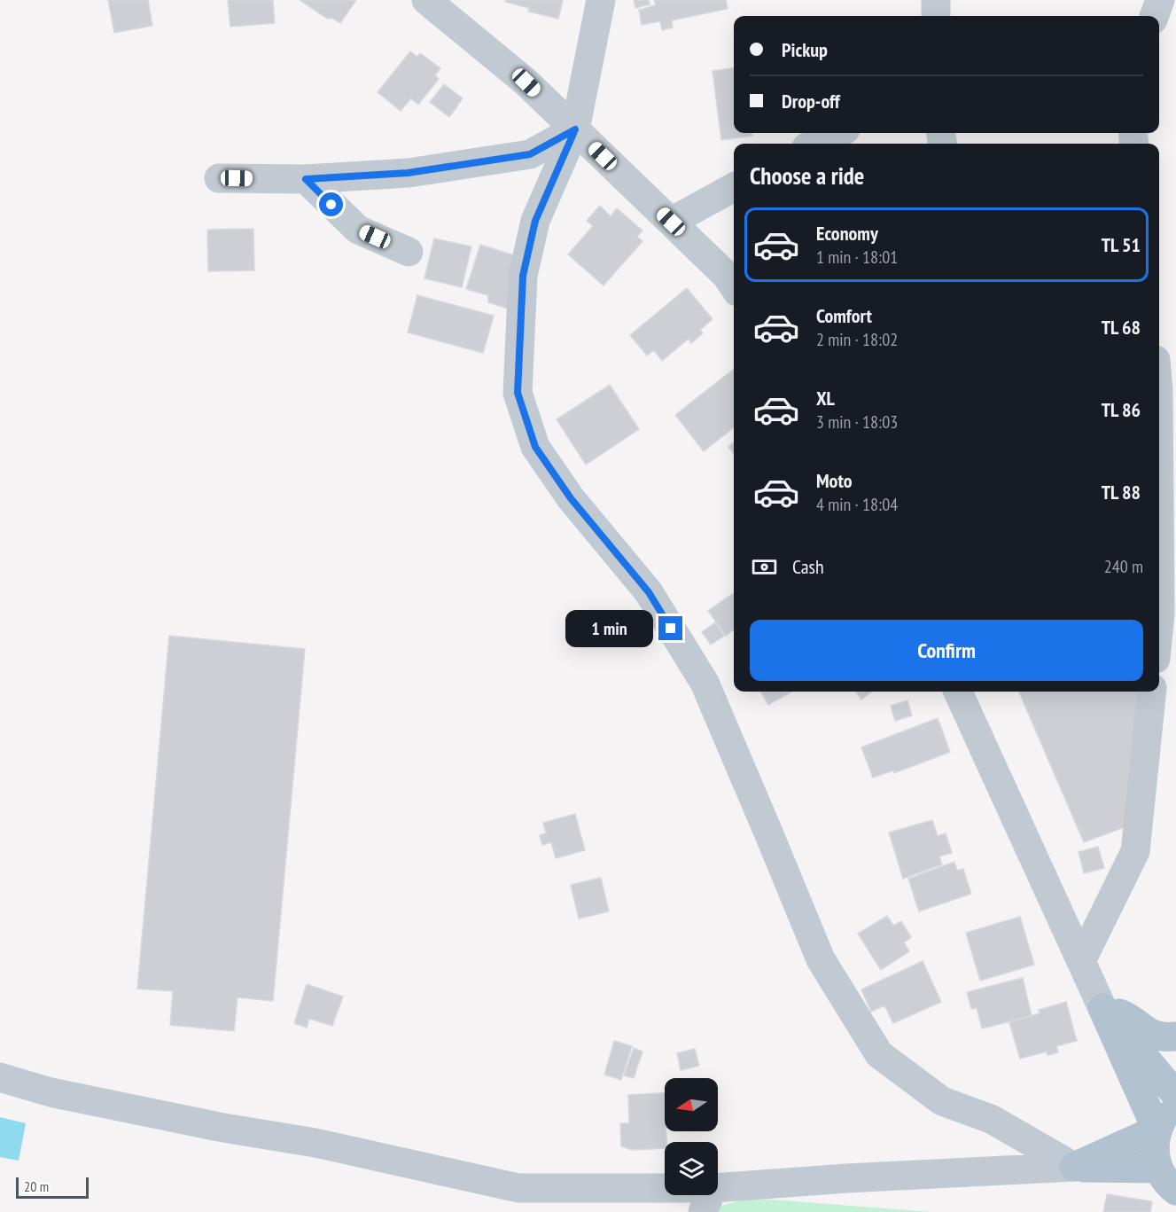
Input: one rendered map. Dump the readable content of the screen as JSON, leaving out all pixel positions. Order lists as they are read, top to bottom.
{
  "scale_bar": "20 m",
  "north": "left",
  "page": {
    "banner": ["Pickup", "Drop-off"],
    "heading": "Choose a ride",
    "list": [
      {
        "name": "Economy",
        "note": "1 min · 18:01",
        "value": "TL 51"
      },
      {
        "name": "Comfort",
        "note": "2 min · 18:02",
        "value": "TL 68"
      },
      {
        "name": "XL",
        "note": "3 min · 18:03",
        "value": "TL 86"
      },
      {
        "name": "Moto",
        "note": "4 min · 18:04",
        "value": "TL 88"
      }
    ],
    "pay": ["Cash", "240 m"],
    "buttons": "Confirm",
    "bubble": "1 min",
    "scale": "20 m"
  }
}
